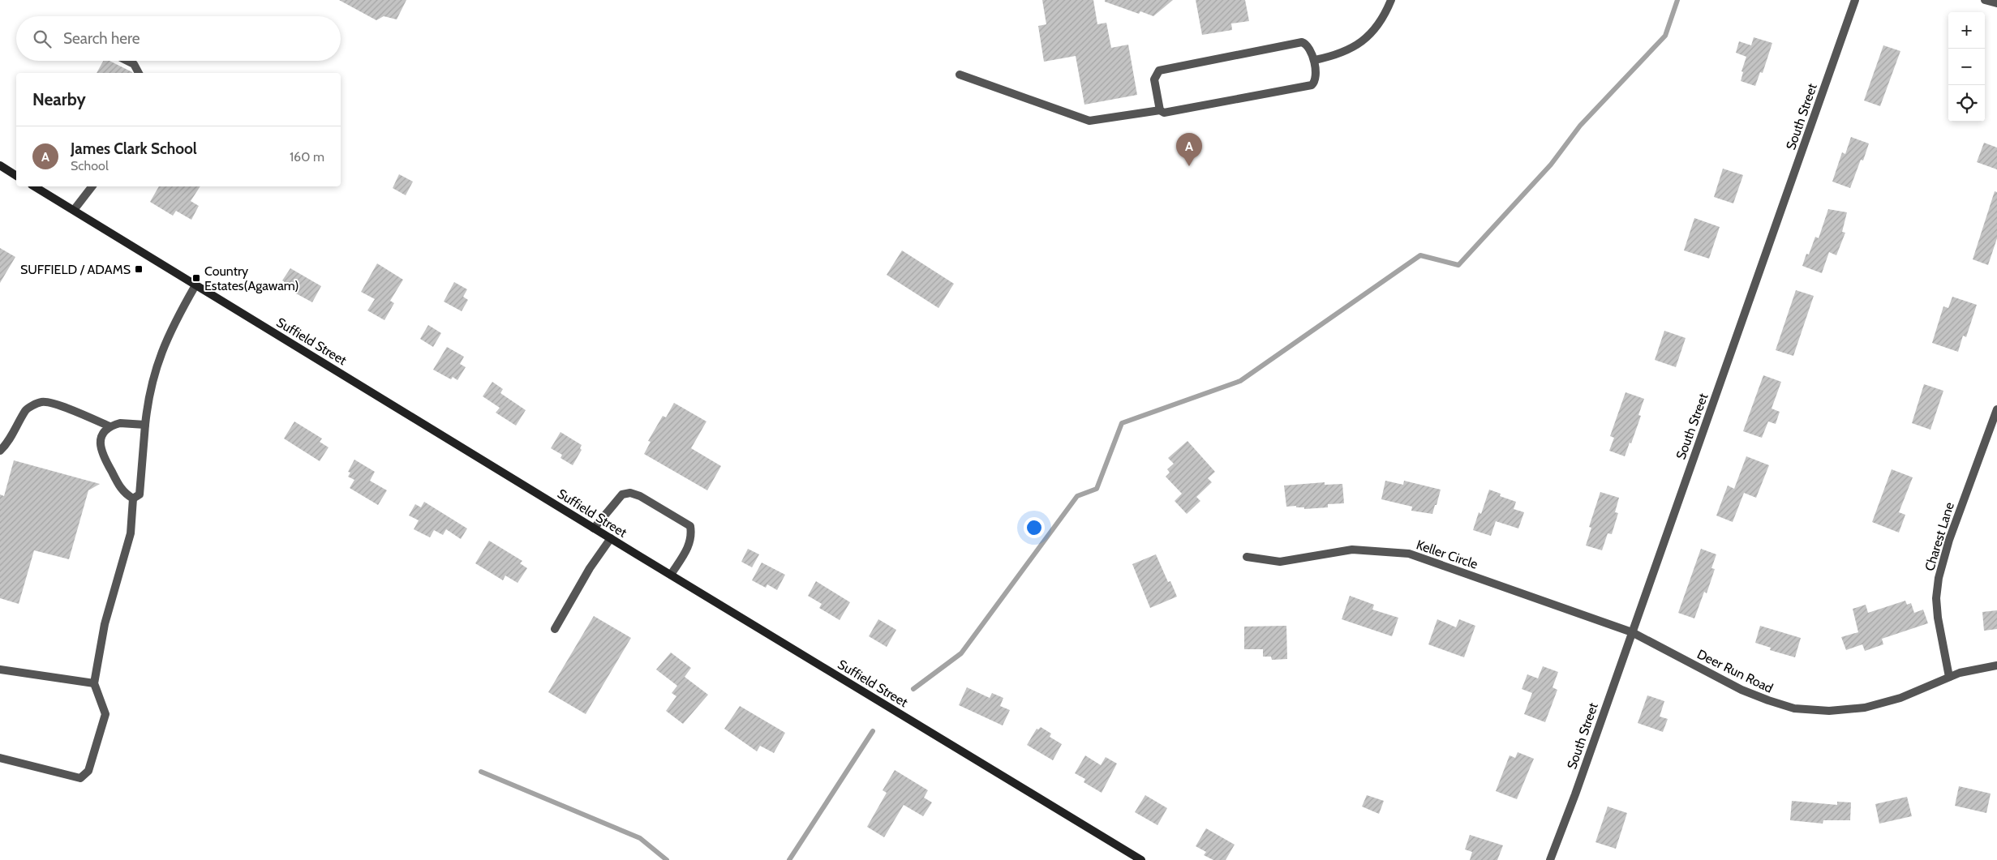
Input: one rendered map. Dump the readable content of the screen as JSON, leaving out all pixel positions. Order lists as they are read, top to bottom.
{
  "streets": {
    "main road": ["Suffield Street"],
    "street": [
      "South Street",
      "Charest Lane",
      "Keller Circle",
      "Deer Run Road"
    ]
  },
  "crossings": [
    ["South Street", "Keller Circle"],
    ["South Street", "Deer Run Road"],
    ["Charest Lane", "Deer Run Road"],
    ["Keller Circle", "Deer Run Road"]
  ],
  "places": {
    "transit": ["SUFFIELD / ADAMS", "Country Estates(Agawam)"]
  },
  "page": {
    "map_buttons": ["+", "−"],
    "search": "Search here",
    "heading": "Nearby",
    "list": [
      {
        "mark": "A",
        "name": "James Clark School",
        "note": "School",
        "value": "160 m"
      }
    ],
    "pins": "A"
  }
}
